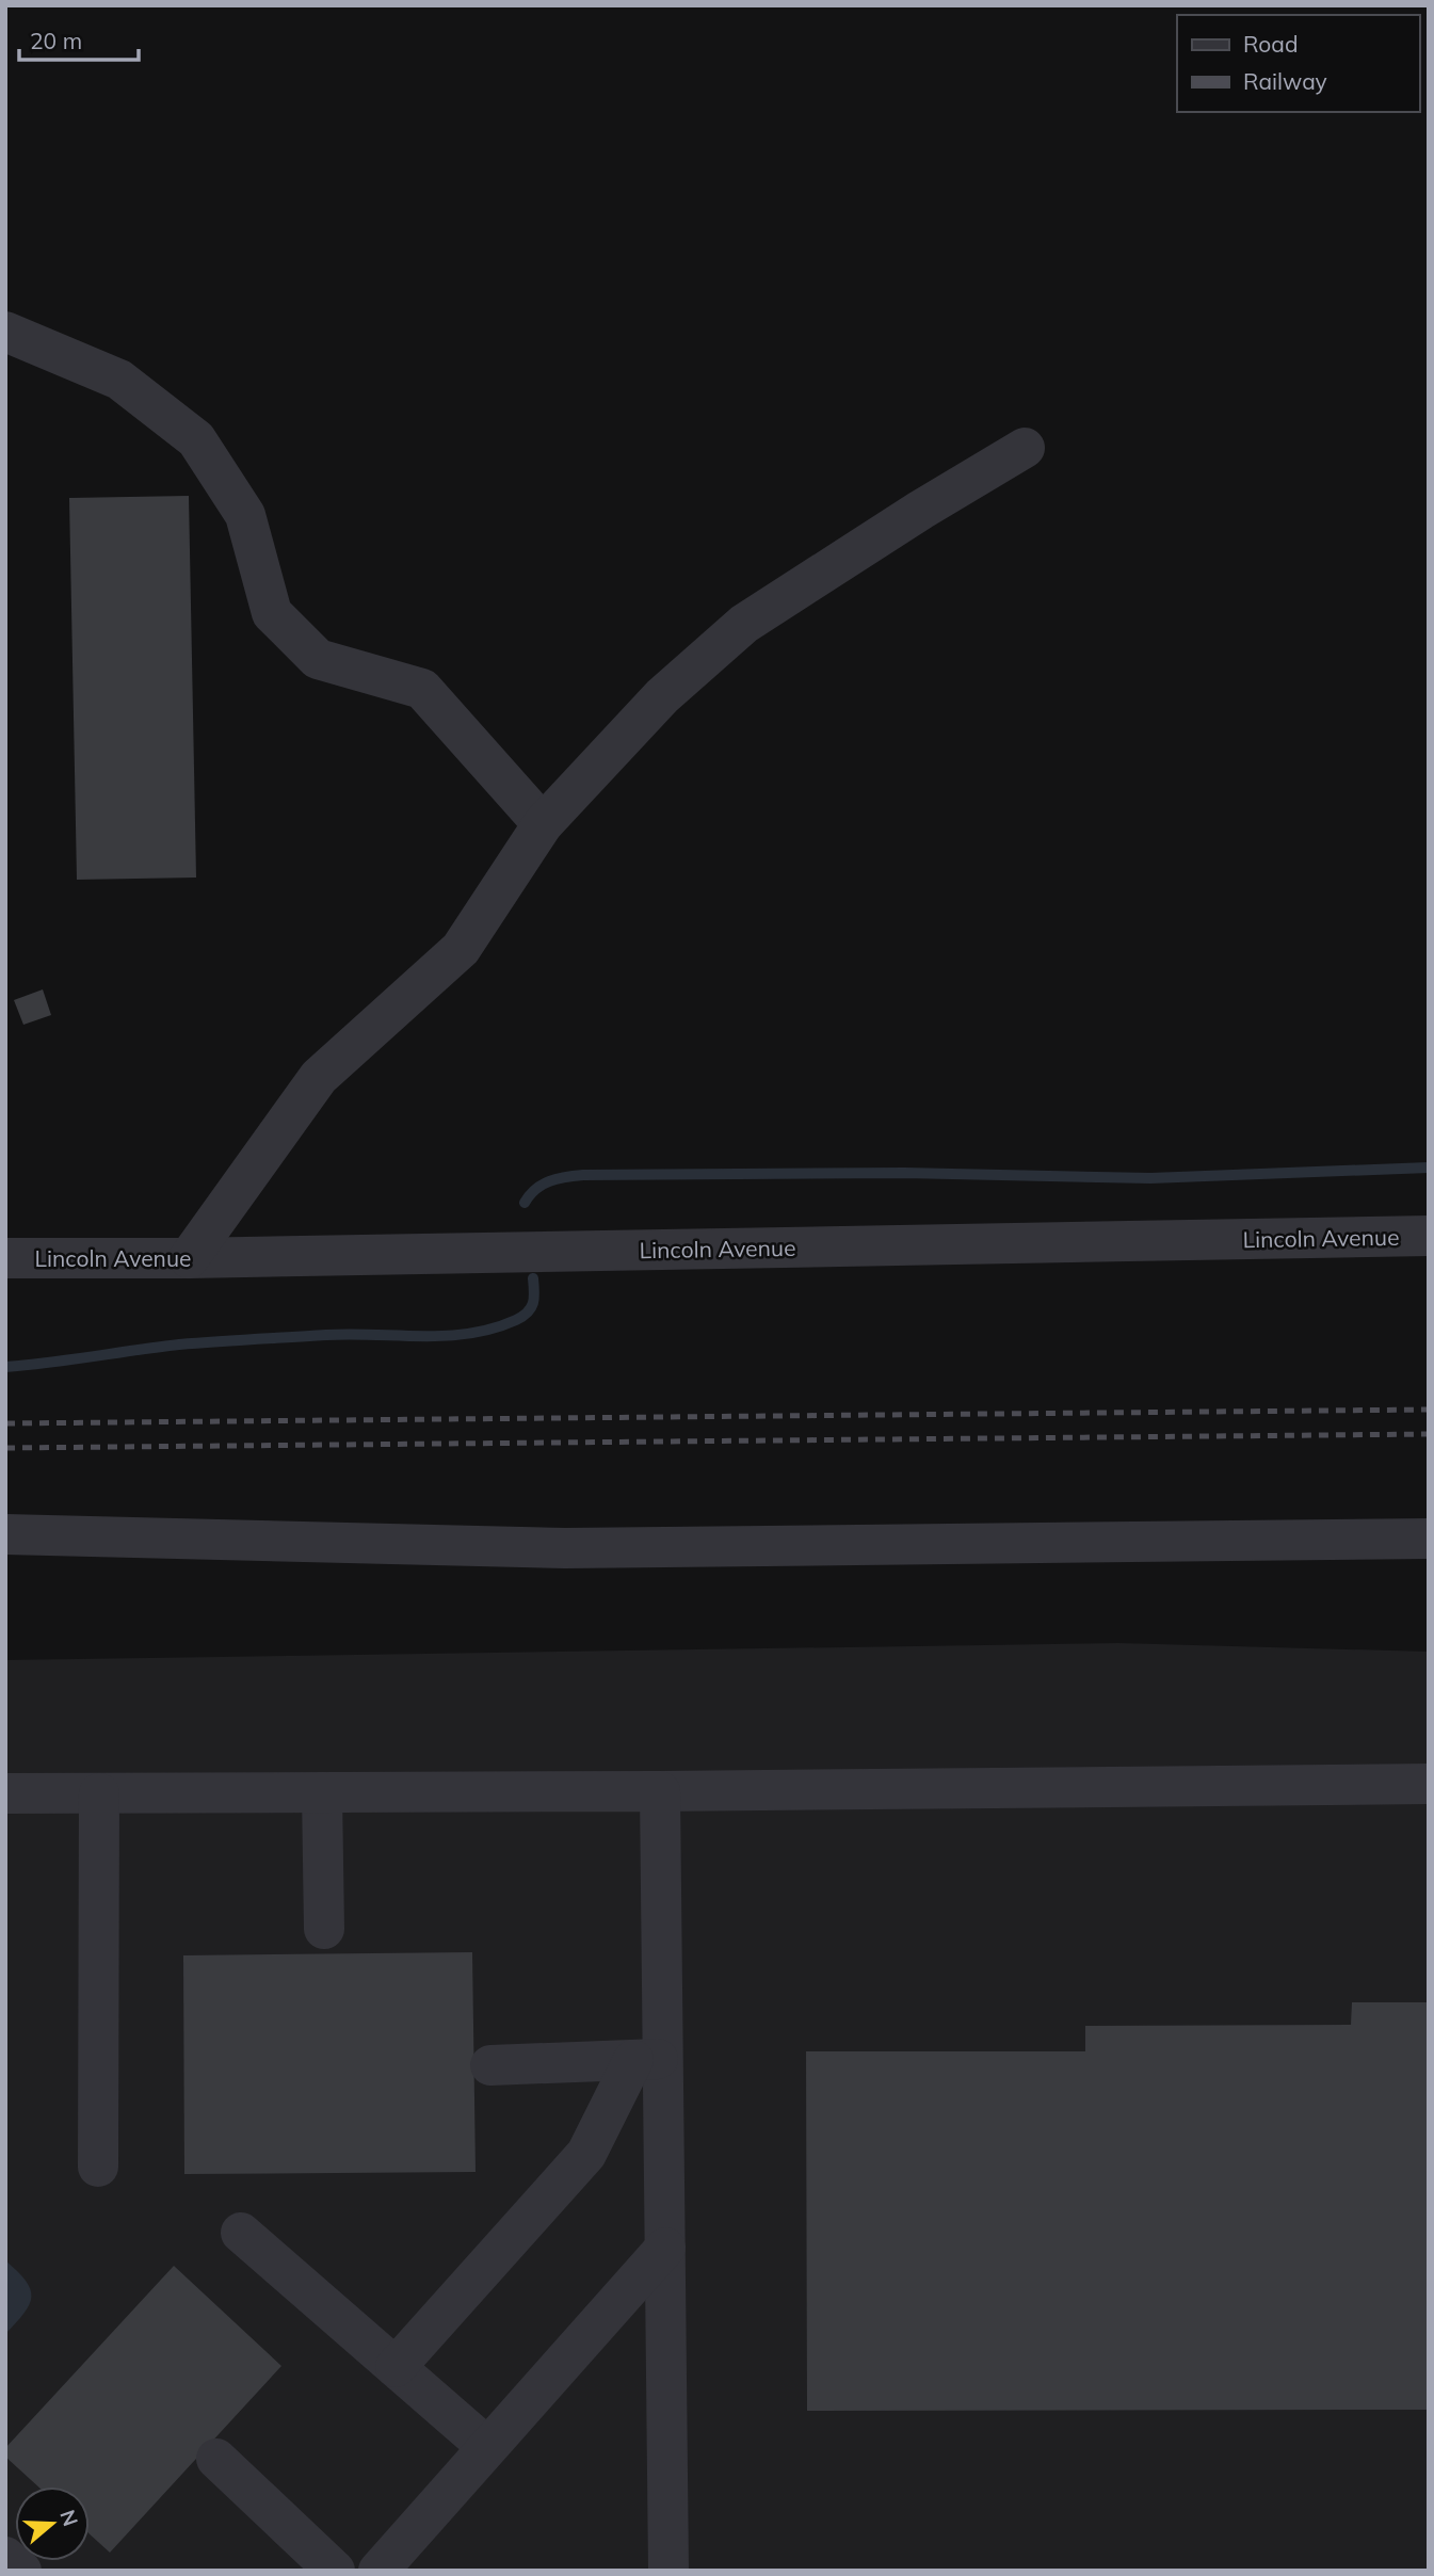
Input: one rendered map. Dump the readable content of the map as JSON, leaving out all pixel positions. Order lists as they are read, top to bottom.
{
  "streets": {
    "street": ["Lincoln Avenue"]
  },
  "legend": ["Road", "Railway"],
  "scale_bar": "20 m",
  "north": "right"
}
